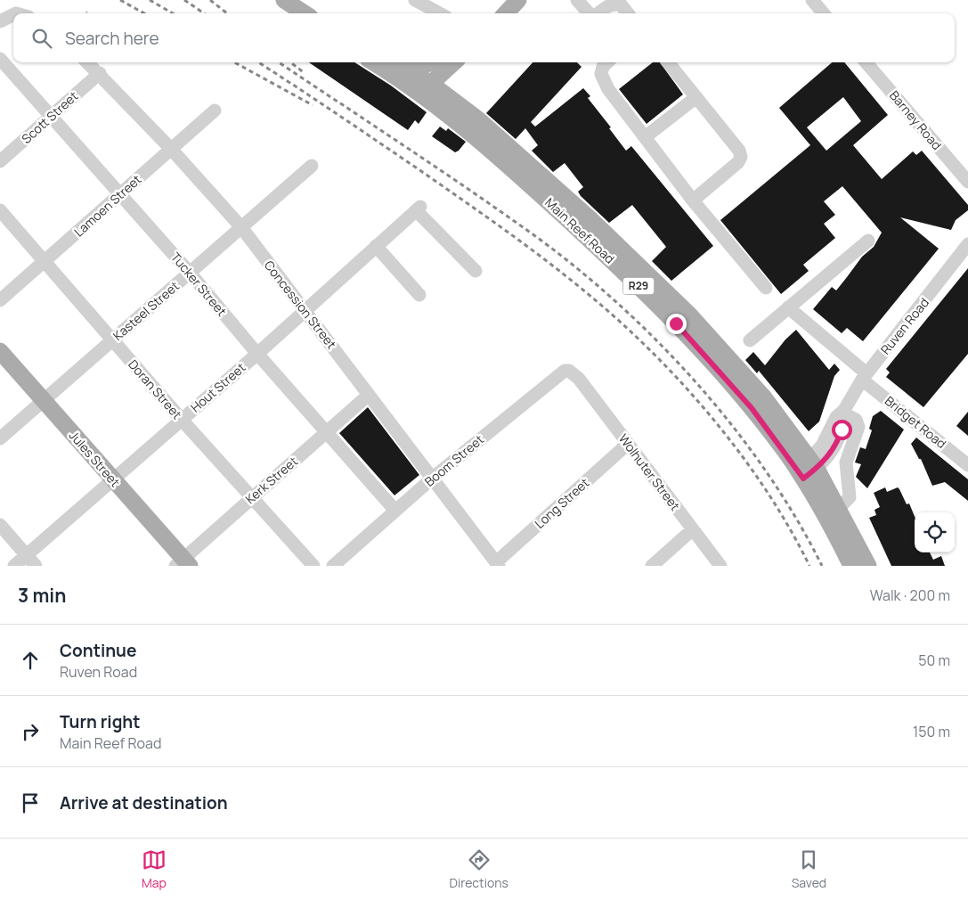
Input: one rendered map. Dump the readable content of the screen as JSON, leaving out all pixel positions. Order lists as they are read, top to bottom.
{
  "streets": {
    "main road": ["Main Reef Road", "R29", "Jules Street"],
    "street": [
      "Scott Street",
      "Barney Road",
      "Lamoen Street",
      "Tucker Street",
      "Concession Street",
      "Kasteel Street",
      "Ruven Road",
      "Hout Street",
      "Doran Street",
      "Bridget Road",
      "Boom Street",
      "Wolhuter Street",
      "Kerk Street",
      "Long Street"
    ]
  },
  "crossings": [
    ["Scott Street", "Tucker Street"],
    ["Scott Street", "Concession Street"],
    ["Lamoen Street", "Tucker Street"],
    ["Lamoen Street", "Concession Street"],
    ["Lamoen Street", "Doran Street"],
    ["Main Reef Road", "Ruven Road"],
    ["Tucker Street", "Kasteel Street"],
    ["Tucker Street", "Hout Street"],
    ["Tucker Street", "Boom Street"],
    ["Tucker Street", "Kerk Street"],
    ["Concession Street", "Kasteel Street"],
    ["Concession Street", "Hout Street"],
    ["Concession Street", "Boom Street"],
    ["Concession Street", "Kerk Street"],
    ["Concession Street", "Long Street"],
    ["Kasteel Street", "Doran Street"],
    ["Kasteel Street", "Jules Street"],
    ["Ruven Road", "Bridget Road"],
    ["Hout Street", "Doran Street"],
    ["Hout Street", "Jules Street"],
    ["Doran Street", "Kerk Street"],
    ["Jules Street", "Kerk Street"],
    ["Boom Street", "Wolhuter Street"],
    ["Wolhuter Street", "Long Street"]
  ],
  "page": {
    "search": "Search here",
    "heading": ["3 min", "Walk · 200 m"],
    "list": [
      ["Continue", "Ruven Road", "50 m"],
      ["Turn right", "Main Reef Road", "150 m"],
      "Arrive at destination"
    ],
    "nav": ["Map", "Directions", "Saved"]
  }
}
